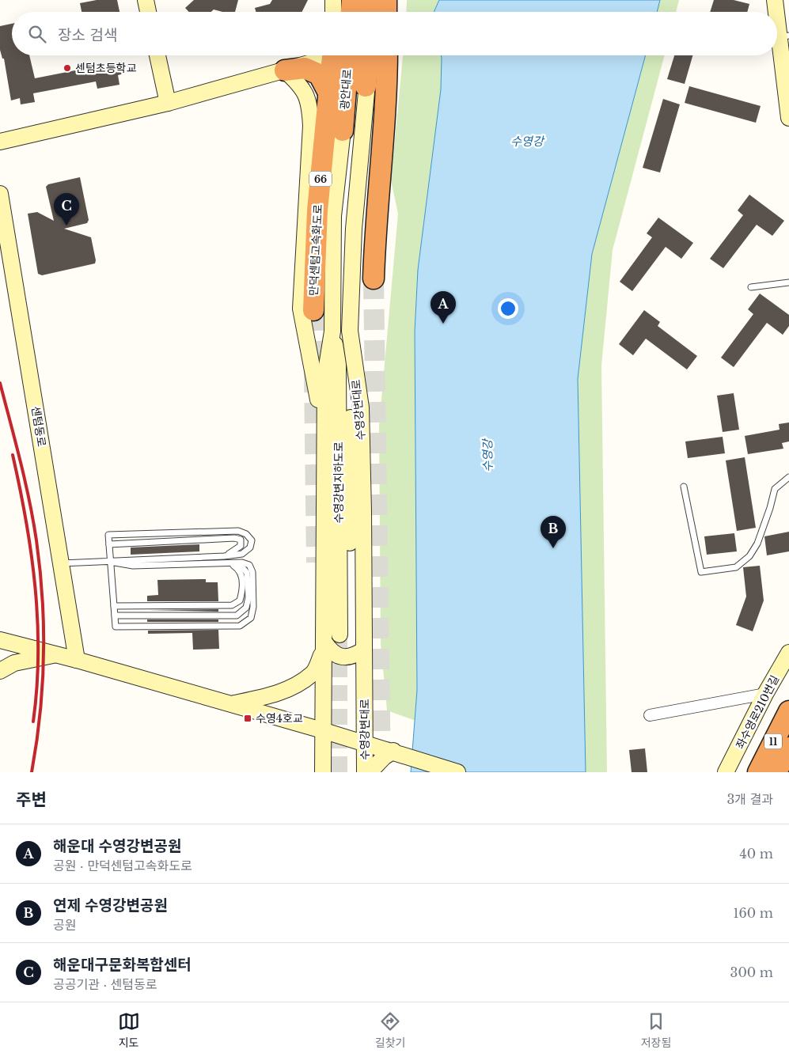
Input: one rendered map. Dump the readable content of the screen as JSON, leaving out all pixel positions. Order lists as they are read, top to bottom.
{
  "streets": {
    "highway": [
      "광안대로",
      "66",
      "만덕센텀고속화도로",
      "11"
    ],
    "main road": [
      "수영강변대로",
      "센텀동로",
      "수영강변지하도로",
      "좌수영로210번길"
    ]
  },
  "crossings": [
    ["광안대로", "수영강변대로"],
    ["수영강변대로", "수영강변지하도로"]
  ],
  "water": ["수영강"],
  "places": {
    "other": ["센텀초등학교"],
    "transit": ["수영4호교"]
  },
  "page": {
    "search": "장소 검색",
    "pins": ["C", "A", "B"],
    "heading": ["주변", "3개 결과"],
    "list": [
      {
        "mark": "A",
        "name": "해운대 수영강변공원",
        "note": "공원 · 만덕센텀고속화도로",
        "value": "40 m"
      },
      {
        "mark": "B",
        "name": "연제 수영강변공원",
        "note": "공원",
        "value": "160 m"
      },
      {
        "mark": "C",
        "name": "해운대구문화복합센터",
        "note": "공공기관 · 센텀동로",
        "value": "300 m"
      }
    ],
    "nav": ["지도", "길찾기", "저장됨"]
  }
}
